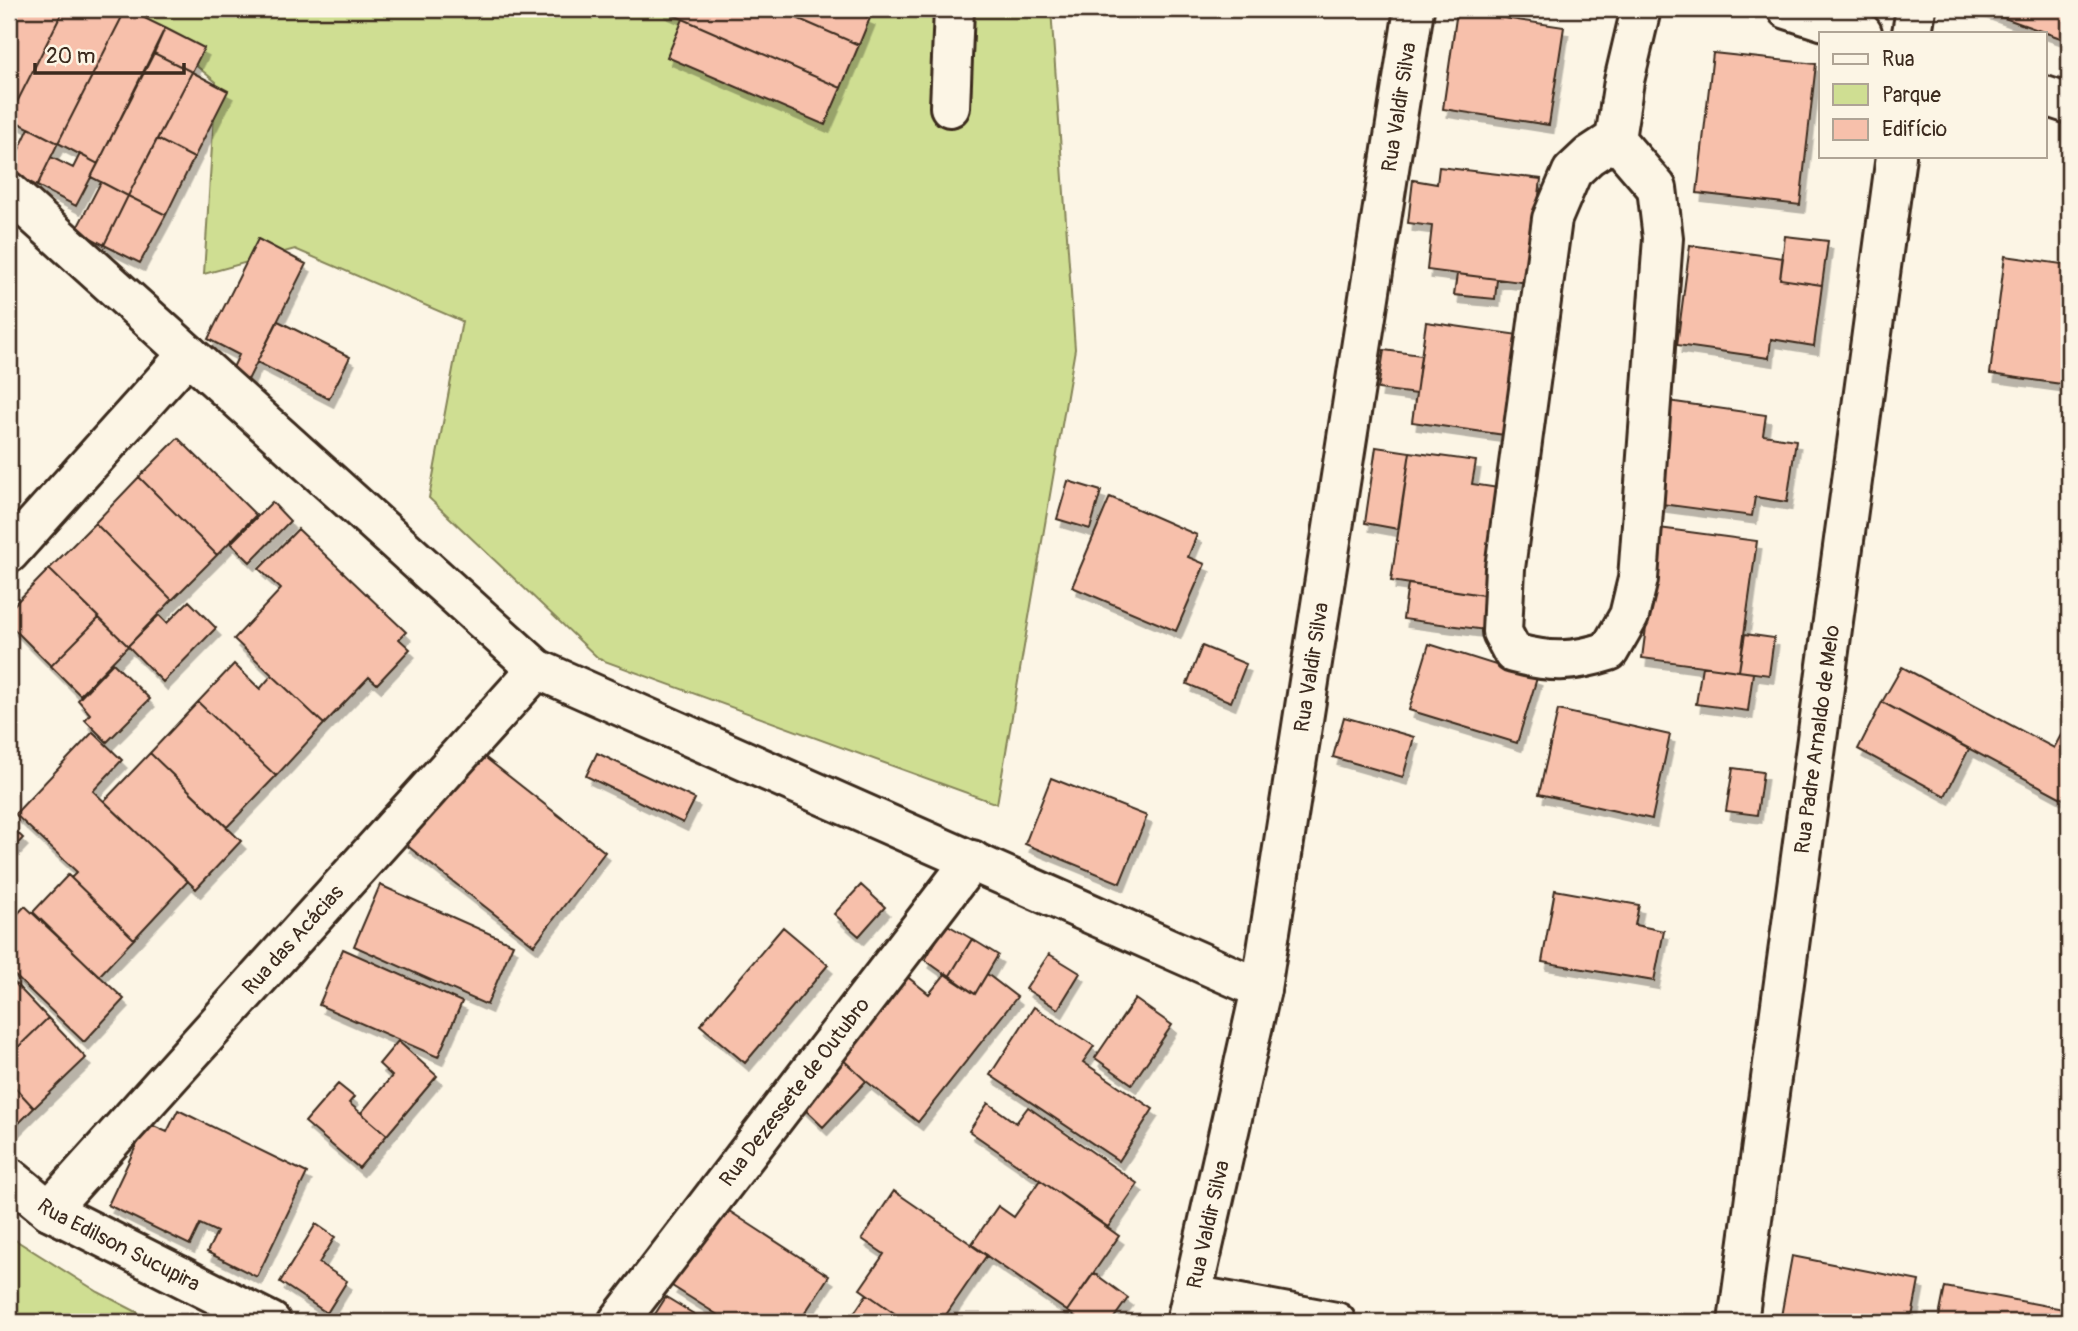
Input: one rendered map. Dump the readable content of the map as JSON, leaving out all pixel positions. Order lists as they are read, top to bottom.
{
  "streets": {
    "street": [
      "Rua Valdir Silva",
      "Rua Padre Arnaldo de Melo",
      "Rua das Acácias",
      "Rua Dezessete de Outubro",
      "Rua Edilson Sucupira"
    ]
  },
  "crossings": [
    ["Rua das Acácias", "Rua Edilson Sucupira"]
  ],
  "legend": ["Rua", "Parque", "Edifício"],
  "scale_bar": "20 m"
}
